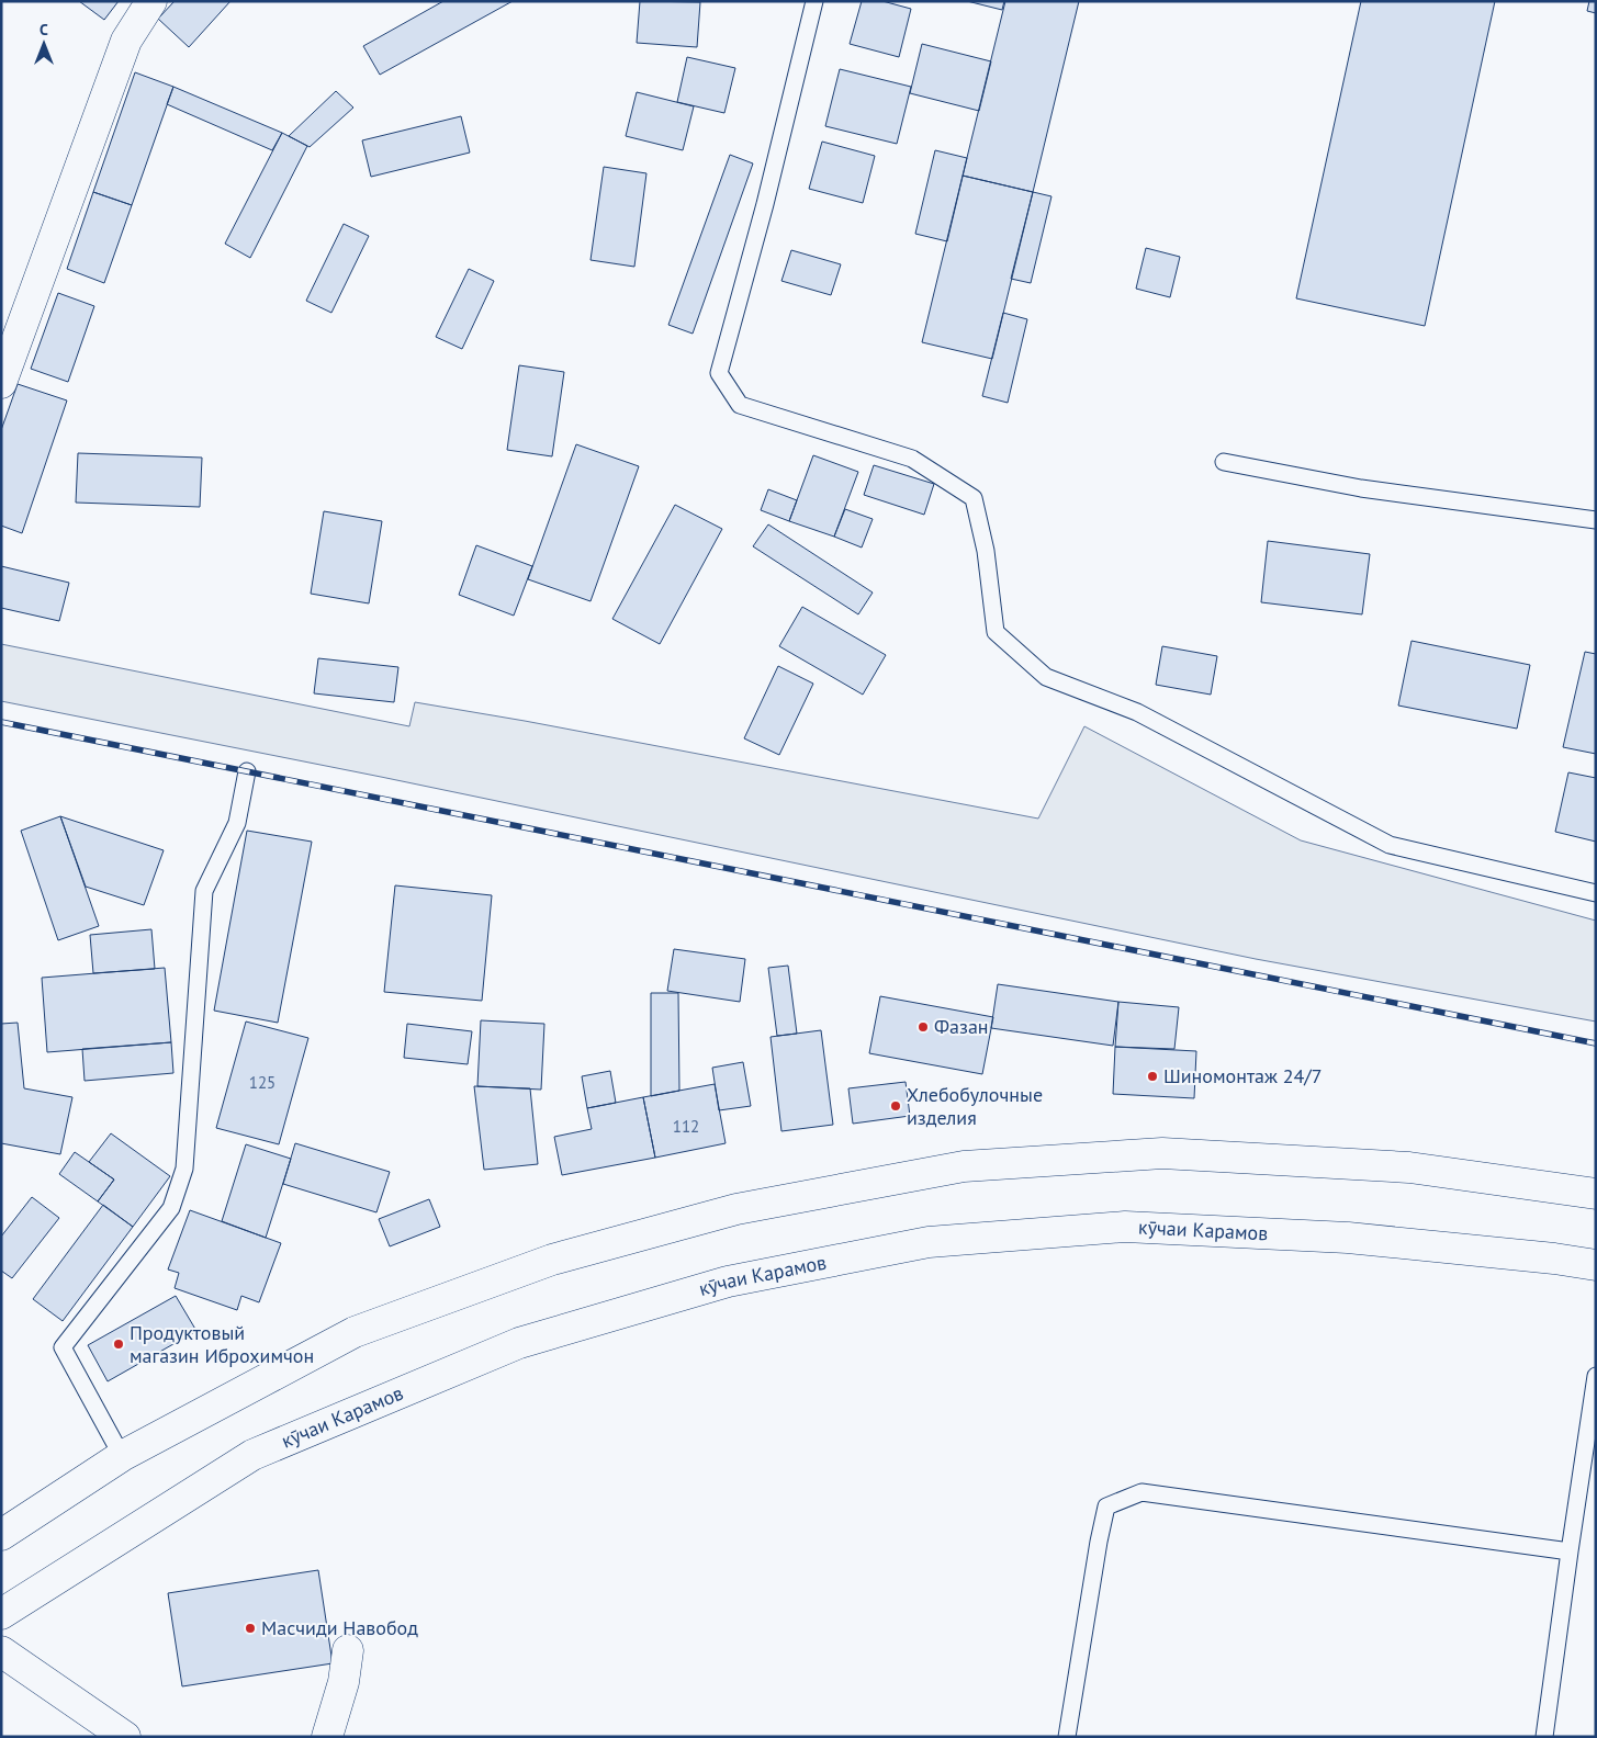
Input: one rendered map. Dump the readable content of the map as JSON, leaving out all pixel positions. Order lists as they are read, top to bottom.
{
  "streets": {
    "main road": ["кӯчаи Карамов"]
  },
  "places": [
    "Фазан",
    "Шиномонтаж 24/7",
    "Хлебобулочные изделия",
    "Продуктовый магазин Иброхимчон",
    "Масчиди Навобод"
  ],
  "house_numbers": ["125", "112"],
  "north": "top"
}
